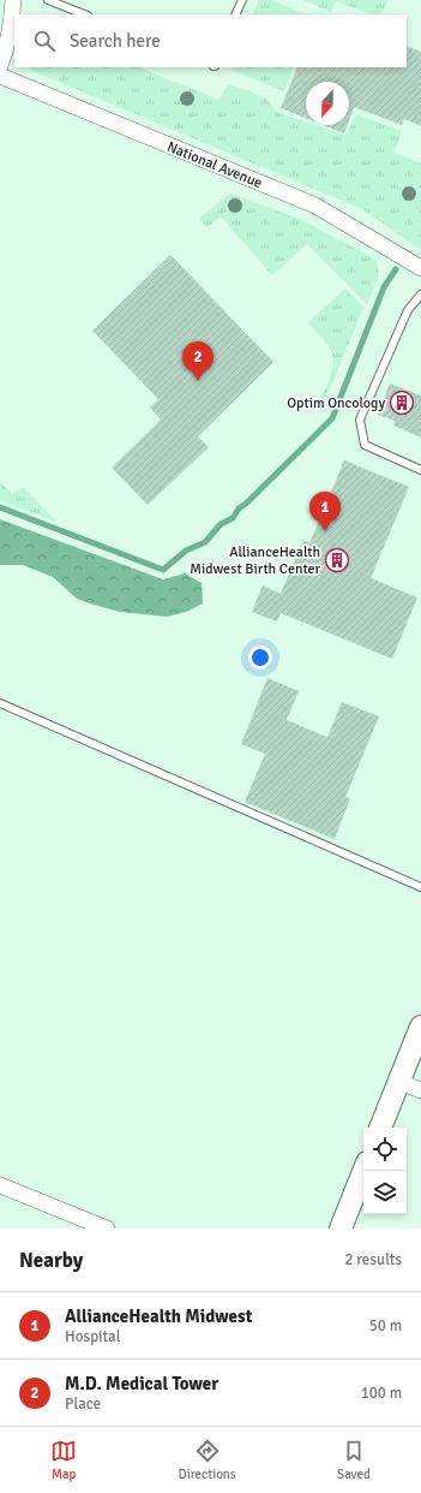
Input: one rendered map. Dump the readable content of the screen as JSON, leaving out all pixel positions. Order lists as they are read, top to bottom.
{
  "streets": {
    "street": ["National Avenue"]
  },
  "places": {
    "building": ["Optim Oncology", "AllianceHealth Midwest Birth Center"]
  },
  "north": "bottom",
  "page": {
    "search": "Search here",
    "pins": ["2", "1"],
    "heading": ["Nearby", "2 results"],
    "list": [
      {
        "mark": "1",
        "name": "AllianceHealth Midwest",
        "note": "Hospital",
        "value": "50 m"
      },
      {
        "mark": "2",
        "name": "M.D. Medical Tower",
        "note": "Place",
        "value": "100 m"
      }
    ],
    "nav": ["Map", "Directions", "Saved"]
  }
}
